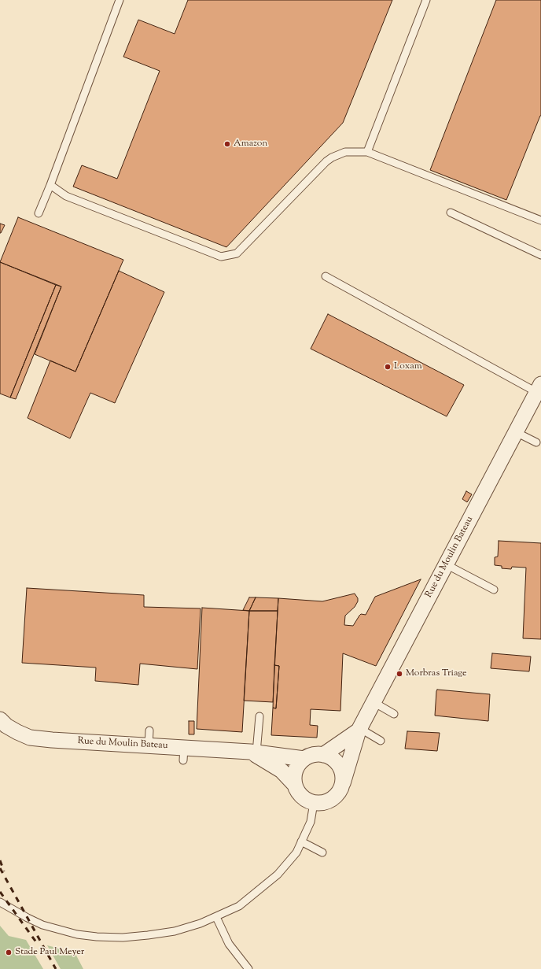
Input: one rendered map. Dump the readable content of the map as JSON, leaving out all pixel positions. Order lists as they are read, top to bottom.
{
  "streets": {
    "street": ["Rue du Moulin Bateau"]
  },
  "places": [
    "Amazon",
    "Loxam",
    "Morbras Triage",
    "Stade Paul Meyer"
  ]
}
